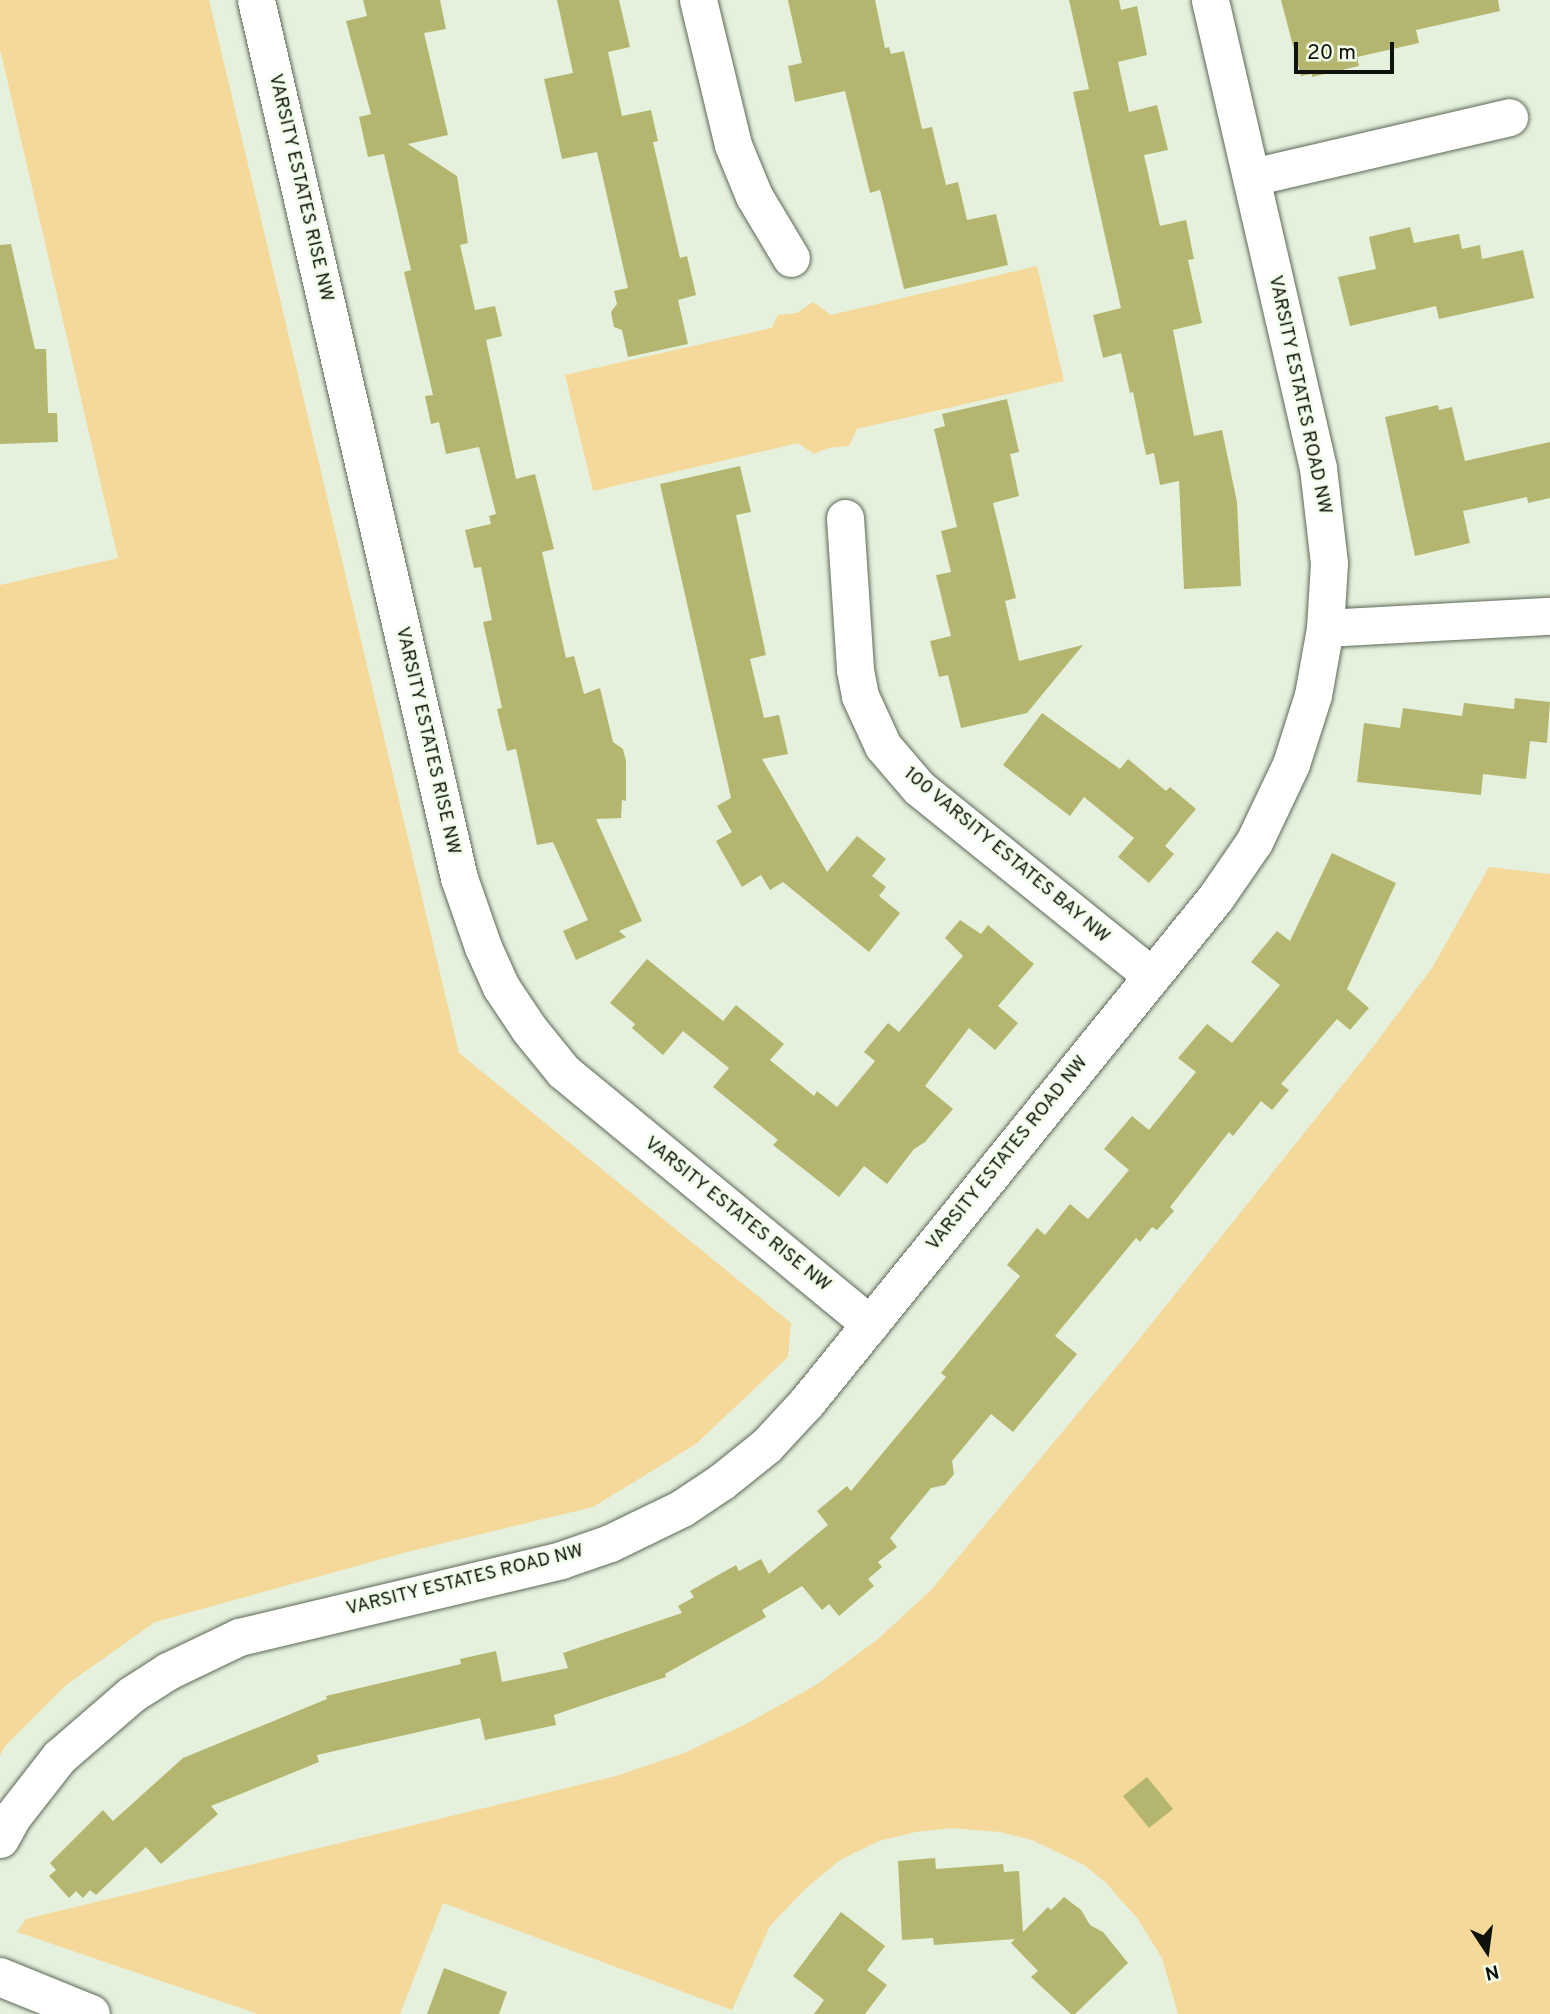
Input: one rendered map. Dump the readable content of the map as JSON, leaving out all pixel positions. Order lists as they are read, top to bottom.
{
  "streets": {
    "street": ["VARSITY ESTATES RISE NW", "VARSITY ESTATES ROAD NW", "100 VARSITY ESTATES BAY NW"]
  },
  "crossings": [
    ["VARSITY ESTATES RISE NW", "VARSITY ESTATES ROAD NW"],
    ["VARSITY ESTATES ROAD NW", "100 VARSITY ESTATES BAY NW"]
  ],
  "scale_bar": "20 m",
  "north": "bottom"
}
